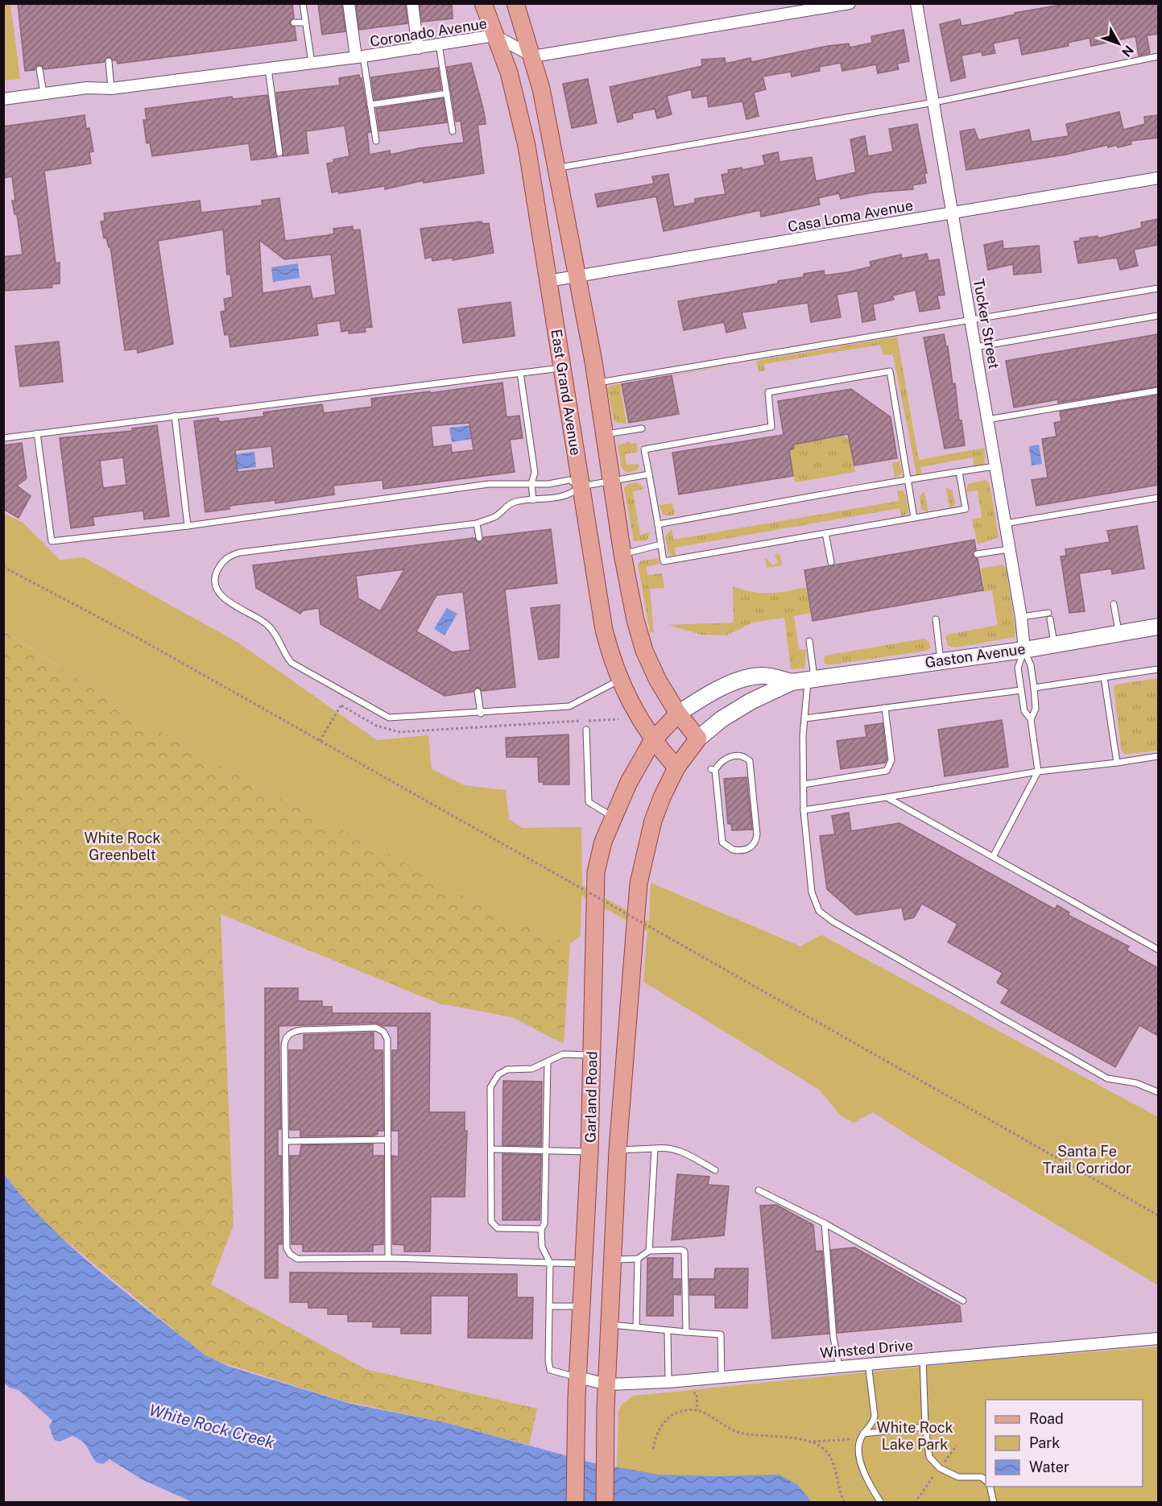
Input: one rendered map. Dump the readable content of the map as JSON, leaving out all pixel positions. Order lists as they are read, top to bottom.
{
  "streets": {
    "main road": ["East Grand Avenue", "Garland Road"],
    "street": [
      "Coronado Avenue",
      "Casa Loma Avenue",
      "Tucker Street",
      "Gaston Avenue",
      "Winsted Drive"
    ]
  },
  "crossings": [
    ["Coronado Avenue", "East Grand Avenue"],
    ["Casa Loma Avenue", "Tucker Street"],
    ["Casa Loma Avenue", "East Grand Avenue"],
    ["Tucker Street", "Gaston Avenue"],
    ["East Grand Avenue", "Garland Road"],
    ["Gaston Avenue", "Garland Road"],
    ["Garland Road", "Winsted Drive"]
  ],
  "water": ["White Rock Creek"],
  "parks": ["White Rock Greenbelt", "Santa Fe Trail Corridor", "White Rock Lake Park"],
  "legend": ["Road", "Park", "Water"],
  "north": "bottom right"
}
